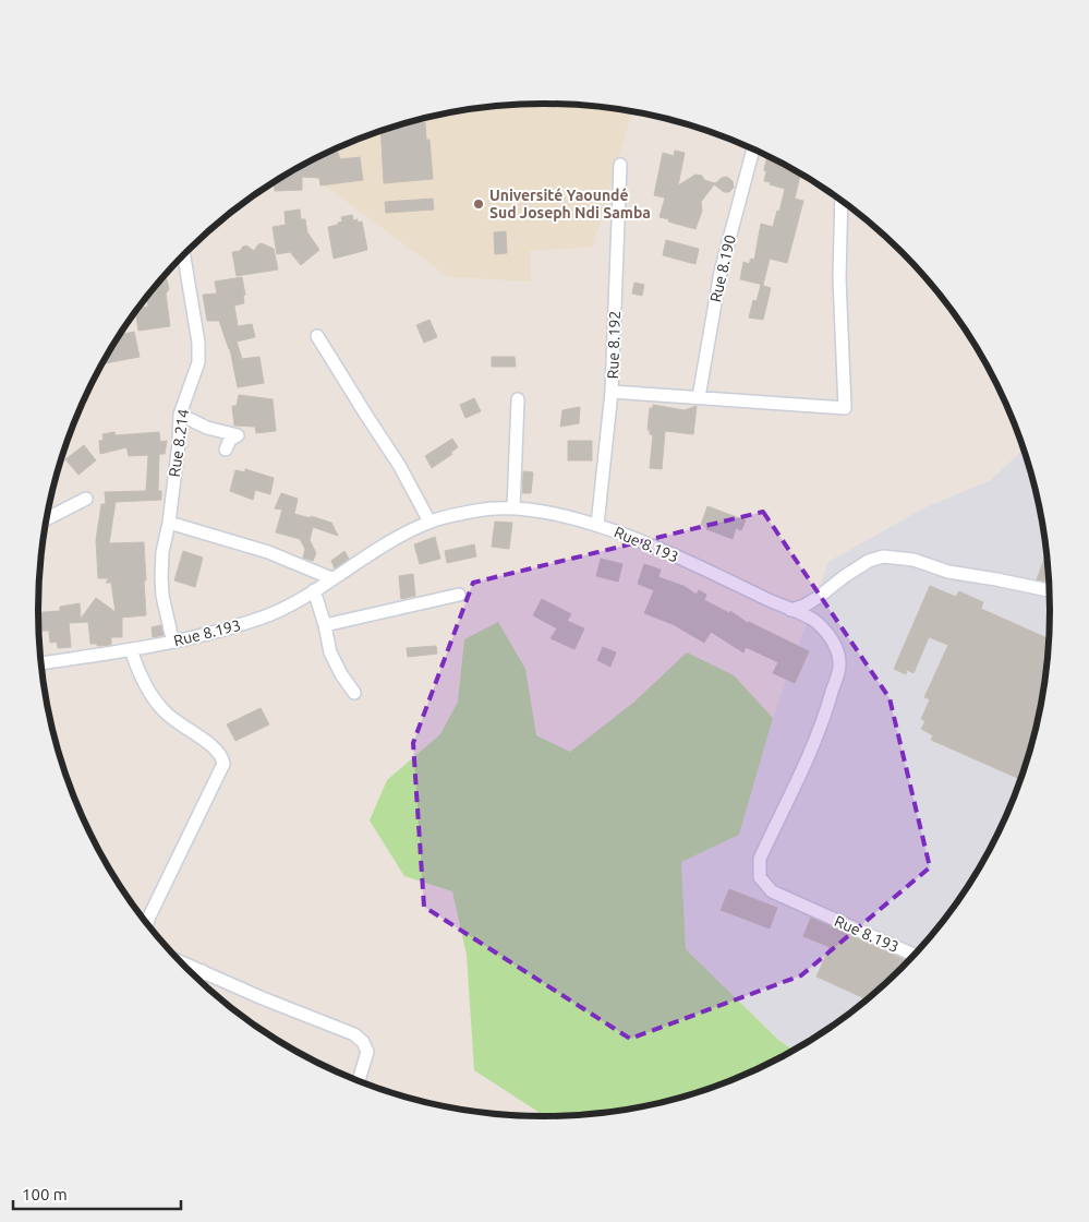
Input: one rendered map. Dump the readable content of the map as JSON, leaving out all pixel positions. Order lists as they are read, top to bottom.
{
  "streets": {
    "street": [
      "Rue 8.190",
      "Rue 8.192",
      "Rue 8.214",
      "Rue 8.193"
    ]
  },
  "crossings": [
    ["Rue 8.192", "Rue 8.193"],
    ["Rue 8.214", "Rue 8.193"]
  ],
  "places": ["Université Yaoundé Sud Joseph Ndi Samba"],
  "scale_bar": "100 m"
}
